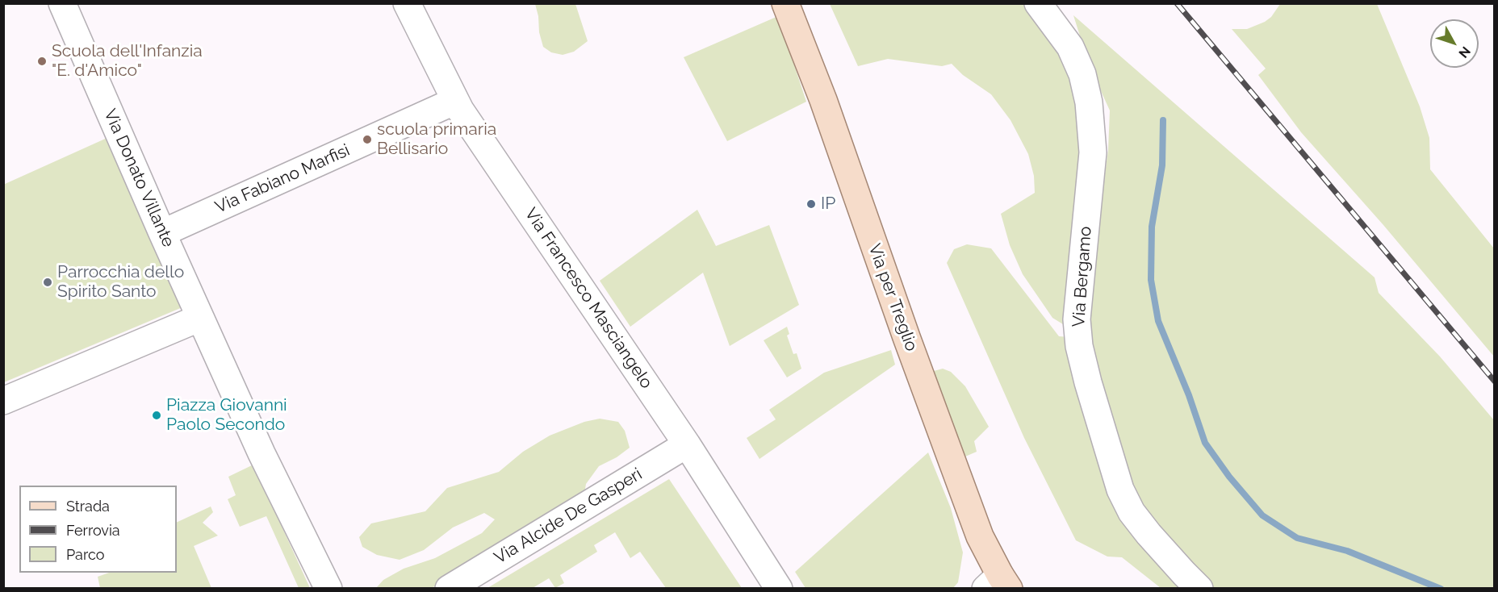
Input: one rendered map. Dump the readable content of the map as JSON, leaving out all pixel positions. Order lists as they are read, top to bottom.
{
  "streets": {
    "main road": ["Via per Treglio"],
    "street": [
      "Via Donato Villante",
      "Via Fabiano Marfisi",
      "Via Bergamo",
      "Via Francesco Masciangelo",
      "Via Alcide De Gasperi"
    ]
  },
  "crossings": [
    ["Via Donato Villante", "Via Fabiano Marfisi"],
    ["Via Fabiano Marfisi", "Via Francesco Masciangelo"],
    ["Via Francesco Masciangelo", "Via Alcide De Gasperi"]
  ],
  "places": [
    "Scuola dell'Infanzia \"E. d'Amico\"",
    "scuola primaria Bellisario",
    "IP",
    "Parrocchia dello Spirito Santo",
    "Piazza Giovanni Paolo Secondo"
  ],
  "legend": ["Strada", "Ferrovia", "Parco"],
  "north": "bottom right"
}
